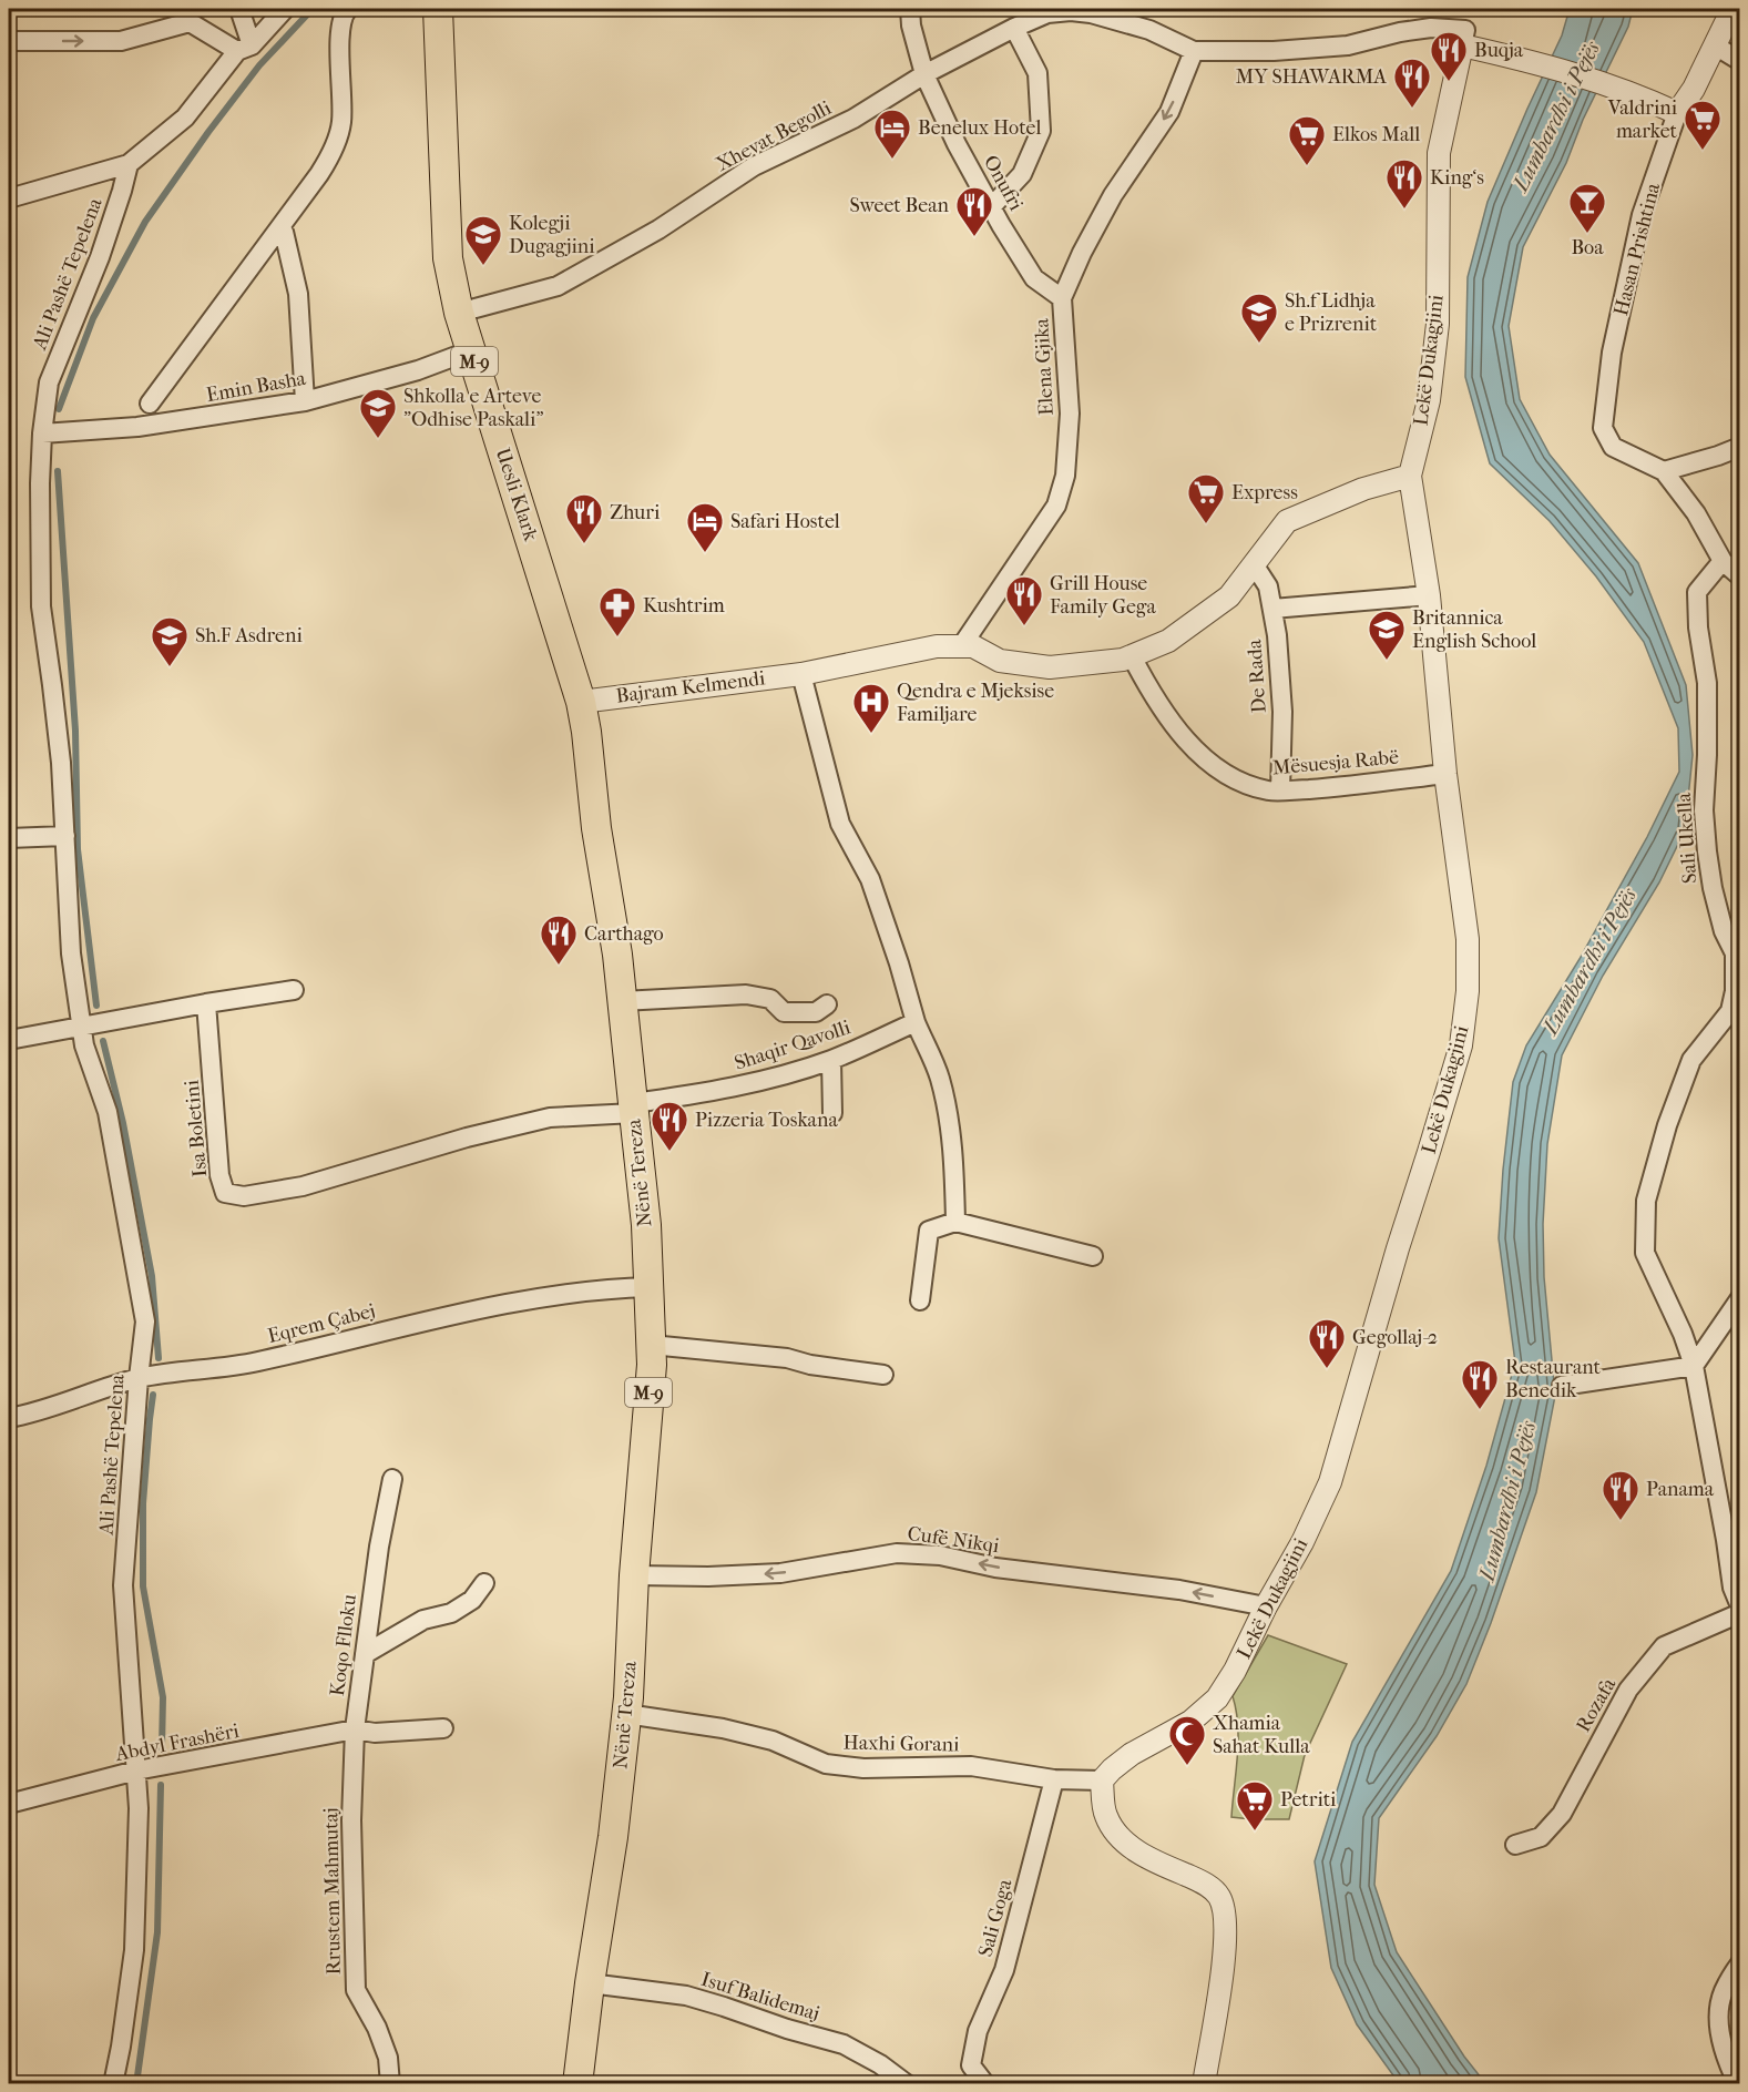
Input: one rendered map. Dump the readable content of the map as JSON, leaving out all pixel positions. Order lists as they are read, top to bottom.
{
  "streets": {
    "main road": ["M-9", "Uesli Klark", "Nënë Tereza"],
    "street": [
      "Xhevat Begolli",
      "Onufri",
      "Hasan Prishtina",
      "Ali Pashë Tepelena",
      "Lekë Dukagjini",
      "Elena Gjika",
      "Emin Basha",
      "De Rada",
      "Bajram Kelmendi",
      "Mësuesja Rabë",
      "Sali Ukella",
      "Shaqir Qavolli",
      "Isa Boletini",
      "Eqrem Çabej",
      "Cufë Nikqi",
      "Koqo Flloku",
      "Rozafa",
      "Abdyl Frashëri",
      "Haxhi Gorani",
      "Rrustem Mahmutaj",
      "Sali Goga",
      "Isuf Balidemaj"
    ]
  },
  "crossings": [
    ["Xhevat Begolli", "Onufri"],
    ["Xhevat Begolli", "Lekë Dukagjini"],
    ["Xhevat Begolli", "Elena Gjika"],
    ["Xhevat Begolli", "Uesli Klark"],
    ["Onufri", "Elena Gjika"],
    ["Ali Pashë Tepelena", "Emin Basha"],
    ["Ali Pashë Tepelena", "Eqrem Çabej"],
    ["Ali Pashë Tepelena", "Abdyl Frashëri"],
    ["Lekë Dukagjini", "Bajram Kelmendi"],
    ["Lekë Dukagjini", "Mësuesja Rabë"],
    ["Lekë Dukagjini", "Cufë Nikqi"],
    ["Lekë Dukagjini", "Haxhi Gorani"],
    ["Elena Gjika", "Bajram Kelmendi"],
    ["Emin Basha", "Uesli Klark"],
    ["Uesli Klark", "Bajram Kelmendi"],
    ["Uesli Klark", "Nënë Tereza"],
    ["De Rada", "Bajram Kelmendi"],
    ["De Rada", "Mësuesja Rabë"],
    ["Bajram Kelmendi", "Mësuesja Rabë"],
    ["Bajram Kelmendi", "Nënë Tereza"],
    ["Shaqir Qavolli", "Isa Boletini"],
    ["Shaqir Qavolli", "Nënë Tereza"],
    ["Isa Boletini", "Nënë Tereza"],
    ["Nënë Tereza", "Eqrem Çabej"],
    ["Nënë Tereza", "Cufë Nikqi"],
    ["Nënë Tereza", "Haxhi Gorani"],
    ["Nënë Tereza", "Isuf Balidemaj"],
    ["Koqo Flloku", "Abdyl Frashëri"],
    ["Koqo Flloku", "Rrustem Mahmutaj"],
    ["Abdyl Frashëri", "Rrustem Mahmutaj"],
    ["Haxhi Gorani", "Sali Goga"]
  ],
  "one_way": ["Elena Gjika", "Cufë Nikqi"],
  "water": ["Lumbardhi i Pejës"],
  "places": {
    "restaurant": [
      "Buqja",
      "MY SHAWARMA",
      "King‘s",
      "Sweet Bean",
      "Zhuri",
      "Grill House Family Gega",
      "Carthago",
      "Pizzeria Toskana",
      "Gegollaj-2",
      "Restaurant Benedik",
      "Panama"
    ],
    "supermarket": [
      "Valdrini market",
      "Elkos Mall",
      "Express",
      "Petriti"
    ],
    "hotel": ["Benelux Hotel", "Safari Hostel"],
    "bar": ["Boa"],
    "school or university": [
      "Kolegji Dugagjini",
      "Sh.f Lidhja e Prizrenit",
      "Shkolla e Arteve \"Odhise Paskali\"",
      "Britannica English School",
      "Sh.F Asdreni"
    ],
    "pharmacy": ["Kushtrim"],
    "hospital": ["Qendra e Mjeksise Familjare"],
    "mosque": ["Xhamia Sahat Kulla"]
  }
}
